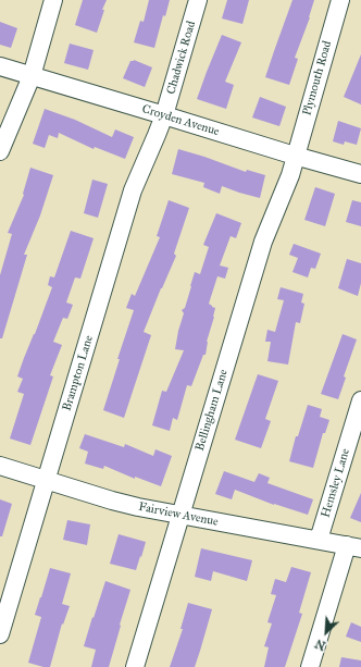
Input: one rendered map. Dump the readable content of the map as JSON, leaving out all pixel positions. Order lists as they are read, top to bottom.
{
  "streets": {
    "street": [
      "Chadwick Road",
      "Plymouth Road",
      "Croyden Avenue",
      "Brampton Lane",
      "Bellingham Lane",
      "Hemsley Lane",
      "Fairview Avenue"
    ]
  },
  "crossings": [
    ["Chadwick Road", "Croyden Avenue"],
    ["Chadwick Road", "Brampton Lane"],
    ["Plymouth Road", "Croyden Avenue"],
    ["Plymouth Road", "Bellingham Lane"],
    ["Croyden Avenue", "Brampton Lane"],
    ["Croyden Avenue", "Bellingham Lane"],
    ["Brampton Lane", "Fairview Avenue"],
    ["Bellingham Lane", "Fairview Avenue"],
    ["Hemsley Lane", "Fairview Avenue"]
  ],
  "north": "bottom left"
}
